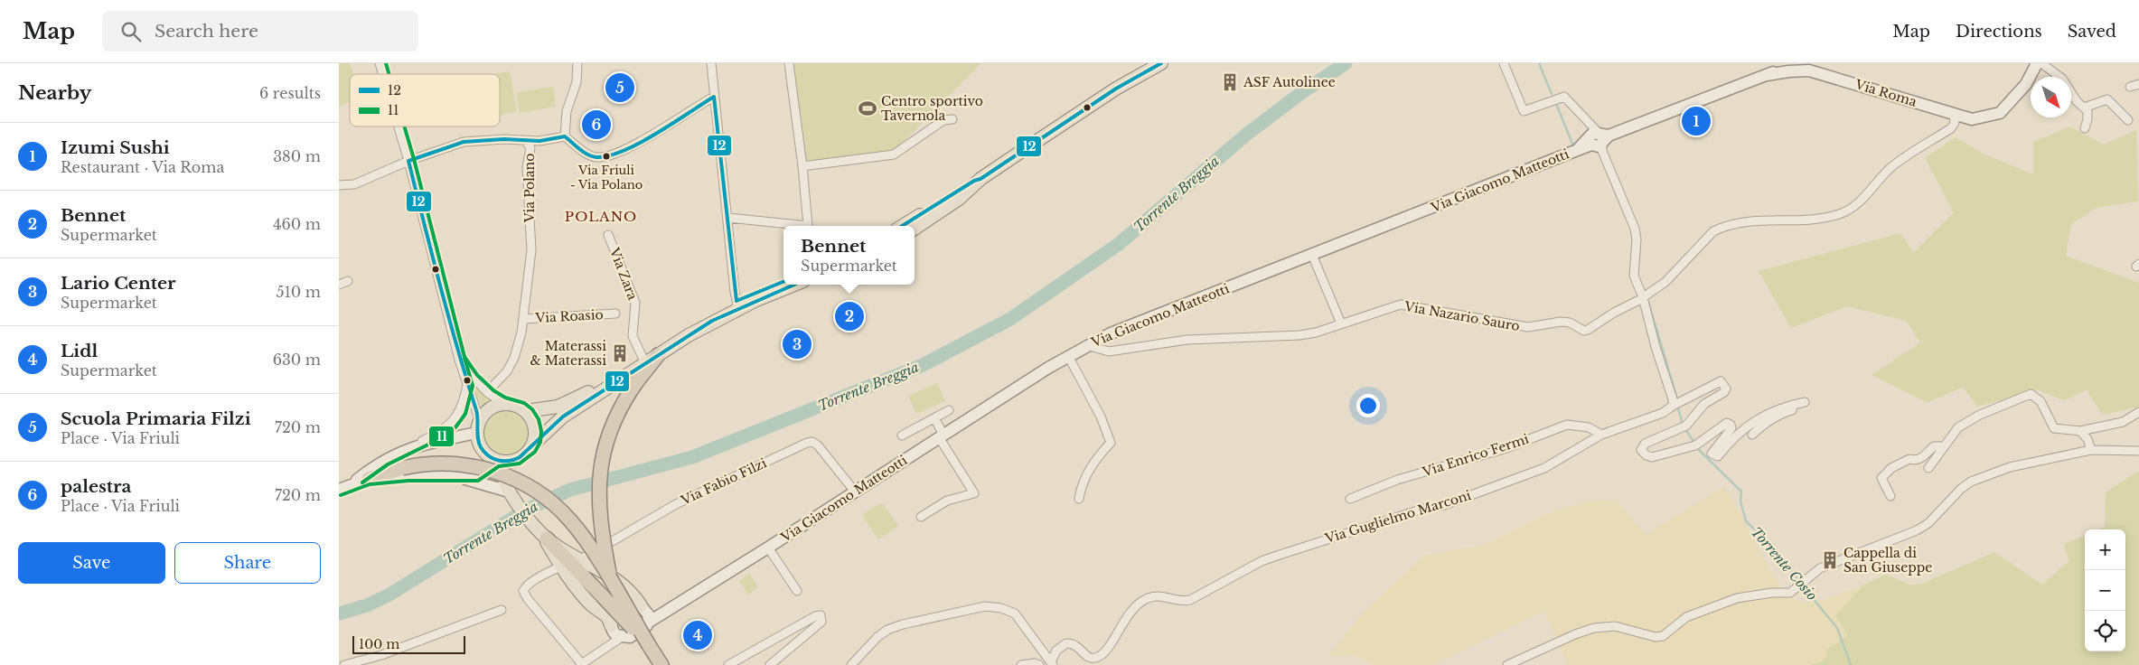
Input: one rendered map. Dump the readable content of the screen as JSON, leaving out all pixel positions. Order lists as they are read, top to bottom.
{
  "streets": {
    "street": [
      "Via Roma",
      "Via Giacomo Matteotti",
      "Via Polano",
      "Via Zara",
      "Via Roasio",
      "Via Nazario Sauro",
      "Via Enrico Fermi",
      "Via Fabio Filzi",
      "Via Guglielmo Marconi"
    ]
  },
  "crossings": [
    ["Via Roma", "Via Giacomo Matteotti"],
    ["Via Giacomo Matteotti", "Via Nazario Sauro"],
    ["Via Giacomo Matteotti", "Via Fabio Filzi"],
    ["Via Polano", "Via Roasio"],
    ["Via Enrico Fermi", "Via Guglielmo Marconi"]
  ],
  "districts": ["POLANO"],
  "water": ["Torrente Breggia", "Torrente Cosio"],
  "places": {
    "building": ["ASF Autolinee", "Materassi & Materassi", "Cappella di San Giuseppe"],
    "sports": ["Centro sportivo Tavernola"],
    "other": ["Via Friuli - Via Polano"]
  },
  "lines": ["transit line 12", "transit line 11"],
  "legend": ["12", "11"],
  "scale_bar": "100 m",
  "north": "bottom right",
  "page": {
    "header": "Map",
    "search": "Search here",
    "nav": ["Map", "Directions", "Saved"],
    "heading": ["Nearby", "6 results"],
    "pins": [
      "5",
      "1",
      "6",
      "2",
      "3",
      "4"
    ],
    "list": [
      {
        "mark": "1",
        "name": "Izumi Sushi",
        "note": "Restaurant · Via Roma",
        "value": "380 m"
      },
      {
        "mark": "2",
        "name": "Bennet",
        "note": "Supermarket",
        "value": "460 m"
      },
      {
        "mark": "3",
        "name": "Lario Center",
        "note": "Supermarket",
        "value": "510 m"
      },
      {
        "mark": "4",
        "name": "Lidl",
        "note": "Supermarket",
        "value": "630 m"
      },
      {
        "mark": "5",
        "name": "Scuola Primaria Filzi",
        "note": "Place · Via Friuli",
        "value": "720 m"
      },
      {
        "mark": "6",
        "name": "palestra",
        "note": "Place · Via Friuli",
        "value": "720 m"
      }
    ],
    "popup": ["Bennet", "Supermarket"],
    "buttons": ["Save", "Share"],
    "map_buttons": ["+", "−"],
    "scale": "100 m"
  }
}
